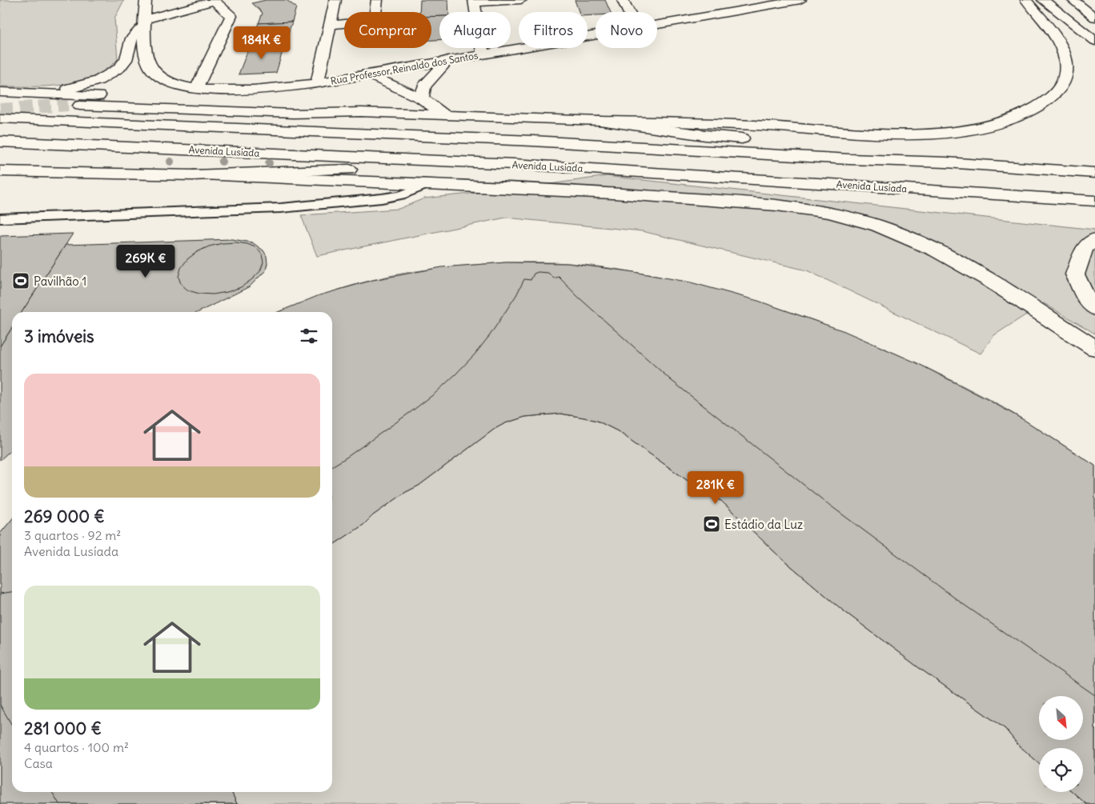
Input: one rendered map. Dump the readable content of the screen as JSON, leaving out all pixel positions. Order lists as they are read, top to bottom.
{
  "streets": {
    "main road": ["Rua Professor Reinaldo dos Santos", "Avenida Lusíada"]
  },
  "places": {
    "sports": ["Pavilhão 1", "Estádio da Luz"]
  },
  "north": "bottom right",
  "page": {
    "chip": [
      "Comprar",
      "Alugar",
      "Filtros",
      "Novo"
    ],
    "price": ["184K €", "269K €", "281K €"],
    "heading": "3 imóveis",
    "list": [
      {
        "name": "269 000 €",
        "note": "3 quartos · 92 m² · Avenida Lusíada"
      },
      {
        "name": "281 000 €",
        "note": "4 quartos · 100 m² · Casa"
      }
    ]
  }
}
